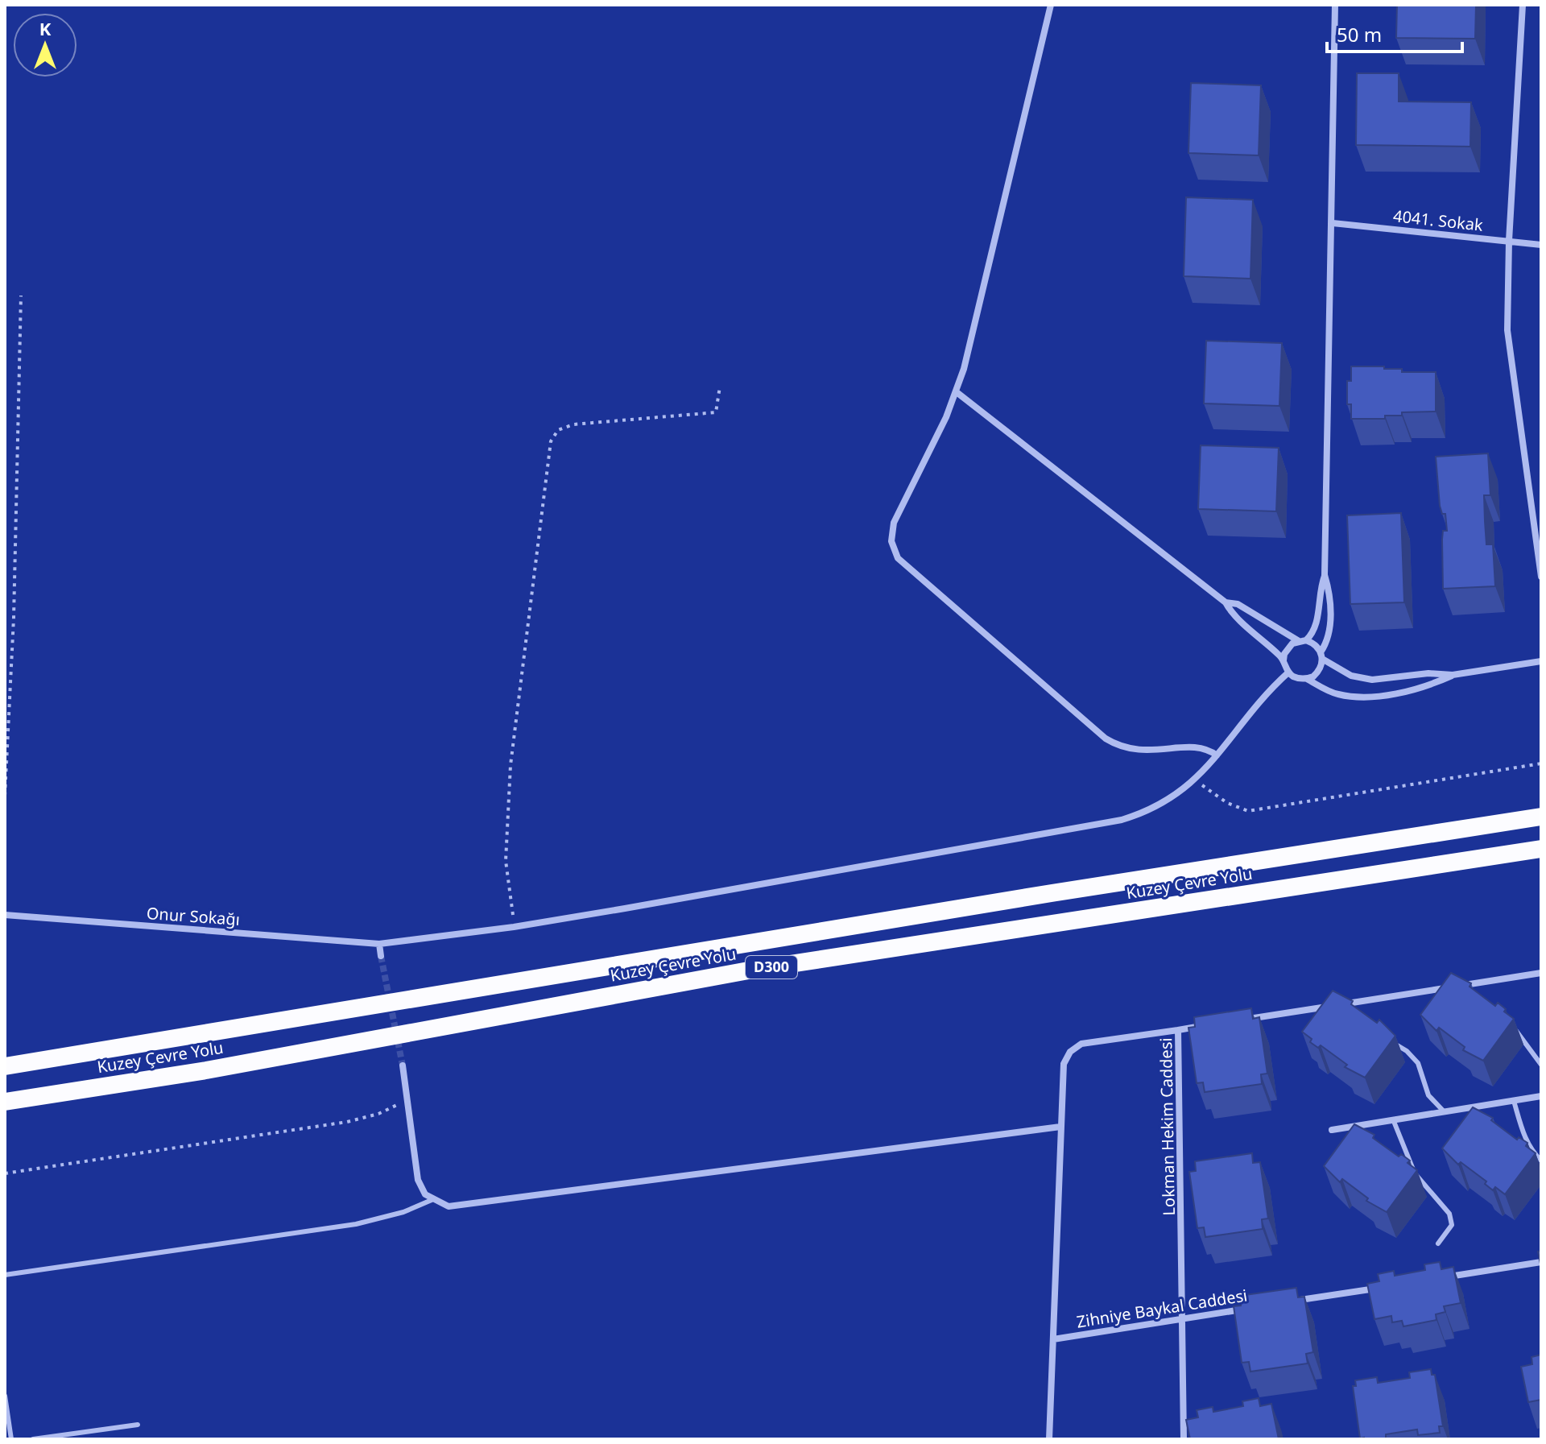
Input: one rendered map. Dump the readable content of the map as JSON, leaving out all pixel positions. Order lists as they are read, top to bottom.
{
  "streets": {
    "highway": ["Kuzey Çevre Yolu", "D300"],
    "street": [
      "4041. Sokak",
      "Onur Sokağı",
      "Lokman Hekim Caddesi",
      "Zihniye Baykal Caddesi"
    ]
  },
  "crossings": [
    ["Lokman Hekim Caddesi", "Zihniye Baykal Caddesi"]
  ],
  "scale_bar": "50 m",
  "north": "top"
}
